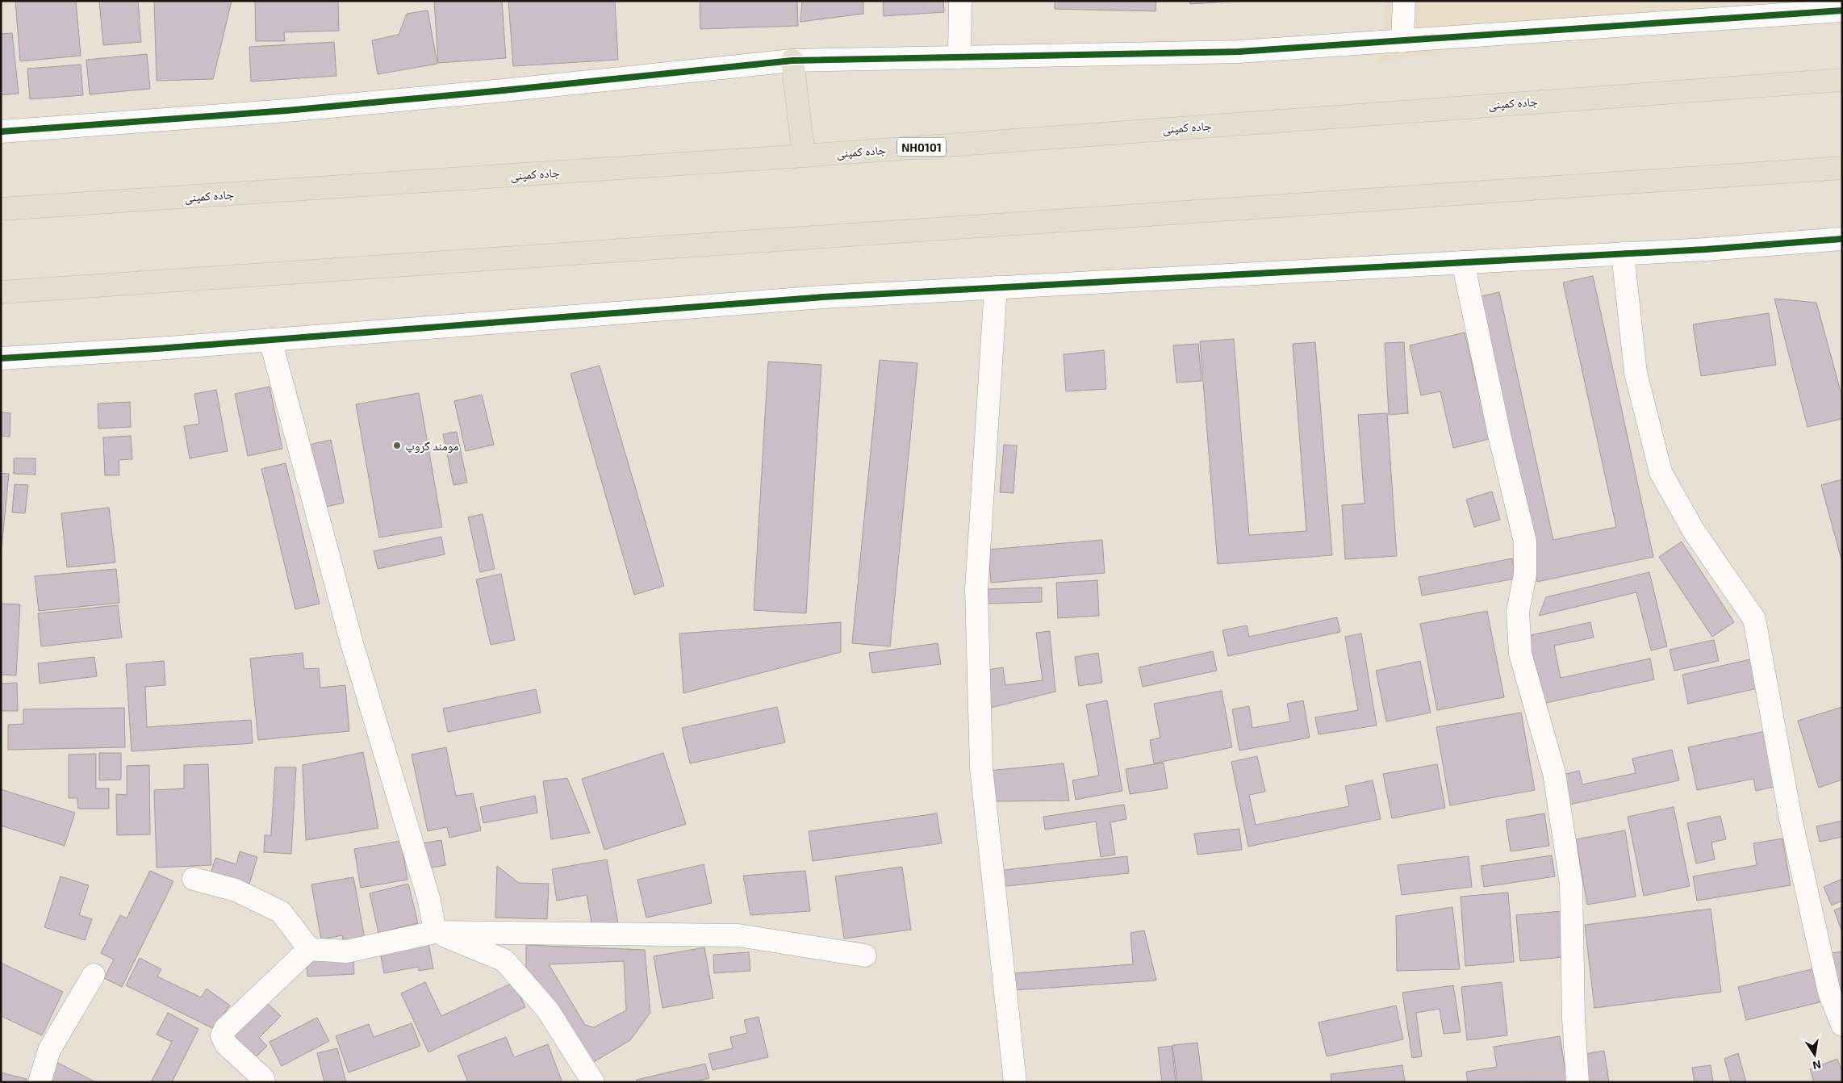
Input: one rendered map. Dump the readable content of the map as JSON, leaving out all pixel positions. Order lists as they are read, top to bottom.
{
  "streets": {
    "highway": ["جاده کمپنی", "NH0101"]
  },
  "places": ["مومند گروپ"],
  "north": "bottom"
}
